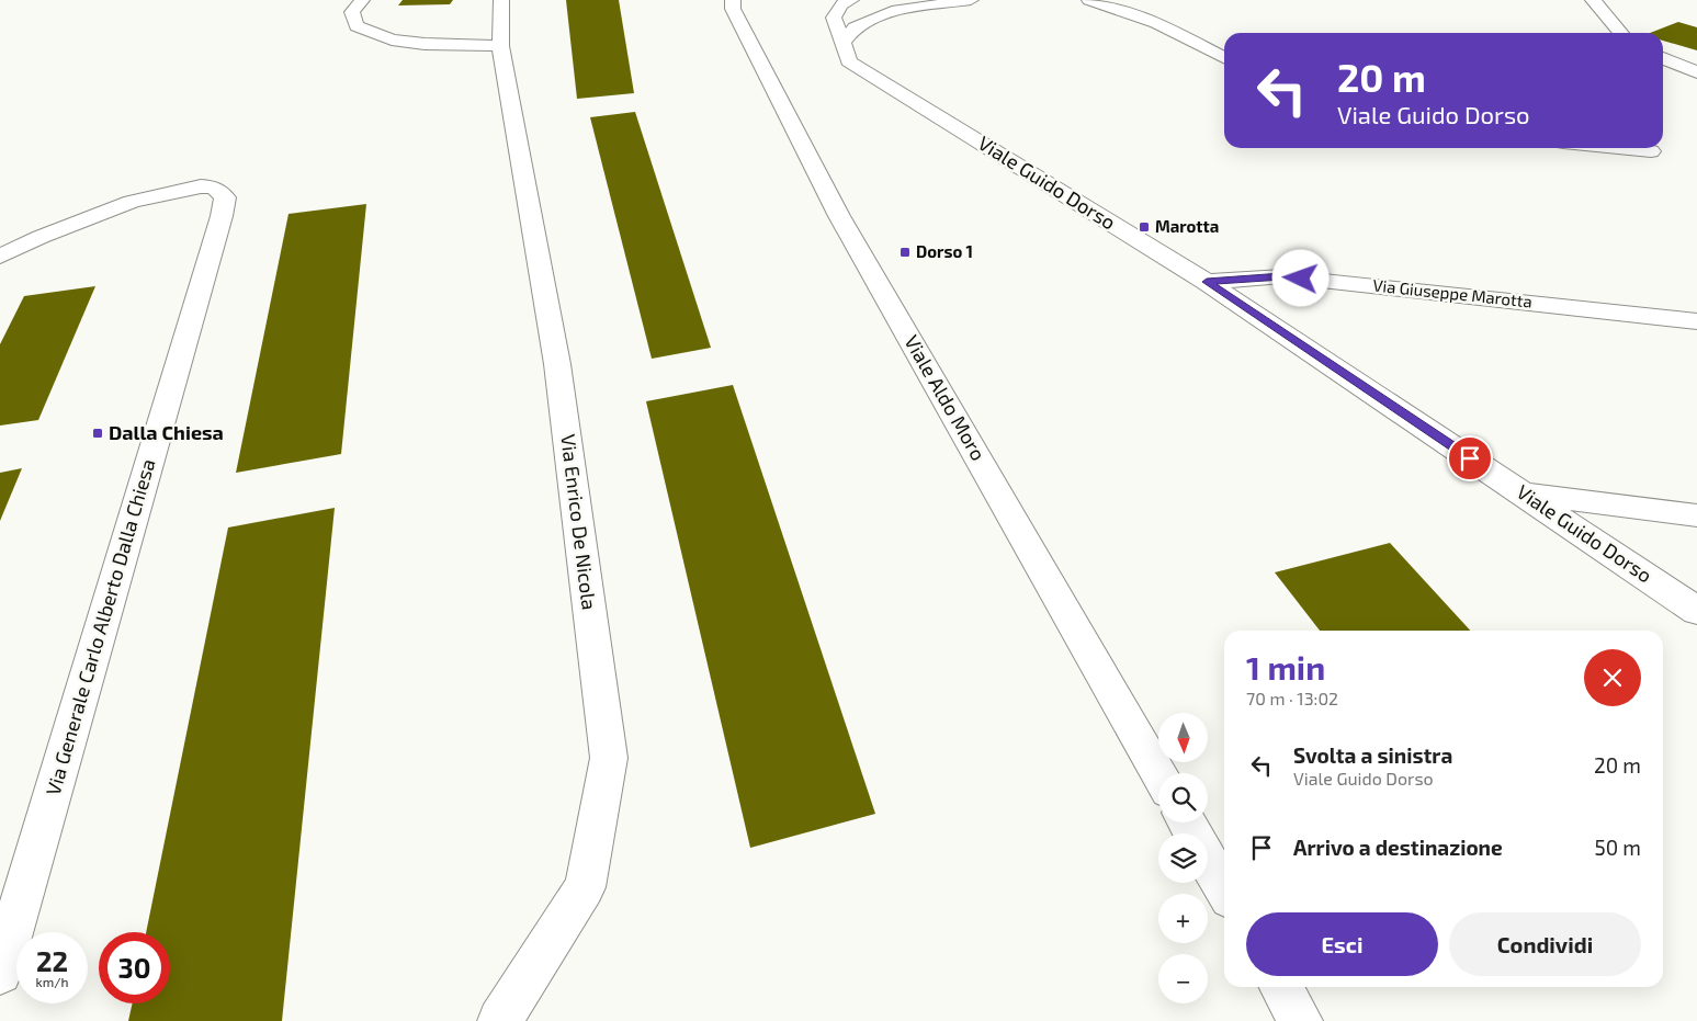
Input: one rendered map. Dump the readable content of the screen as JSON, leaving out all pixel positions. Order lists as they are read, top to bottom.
{
  "streets": {
    "street": [
      "Viale Guido Dorso",
      "Via Giuseppe Marotta",
      "Viale Aldo Moro",
      "Via Enrico De Nicola",
      "Via Generale Carlo Alberto Dalla Chiesa"
    ]
  },
  "crossings": [
    ["Viale Guido Dorso", "Via Giuseppe Marotta"]
  ],
  "places": {
    "transit": ["Marotta", "Dorso 1", "Dalla Chiesa"]
  },
  "north": "bottom",
  "page": {
    "turn": ["20 m", "Viale Guido Dorso"],
    "heading": ["1 min", "70 m · 13:02"],
    "map_buttons": ["+", "−"],
    "list": [
      {
        "name": "Svolta a sinistra",
        "note": "Viale Guido Dorso",
        "value": "20 m"
      },
      {
        "name": "Arrivo a destinazione",
        "value": "50 m"
      }
    ],
    "buttons": ["Esci", "Condividi"],
    "speed": "22 km/h",
    "limit": "30"
  }
}
